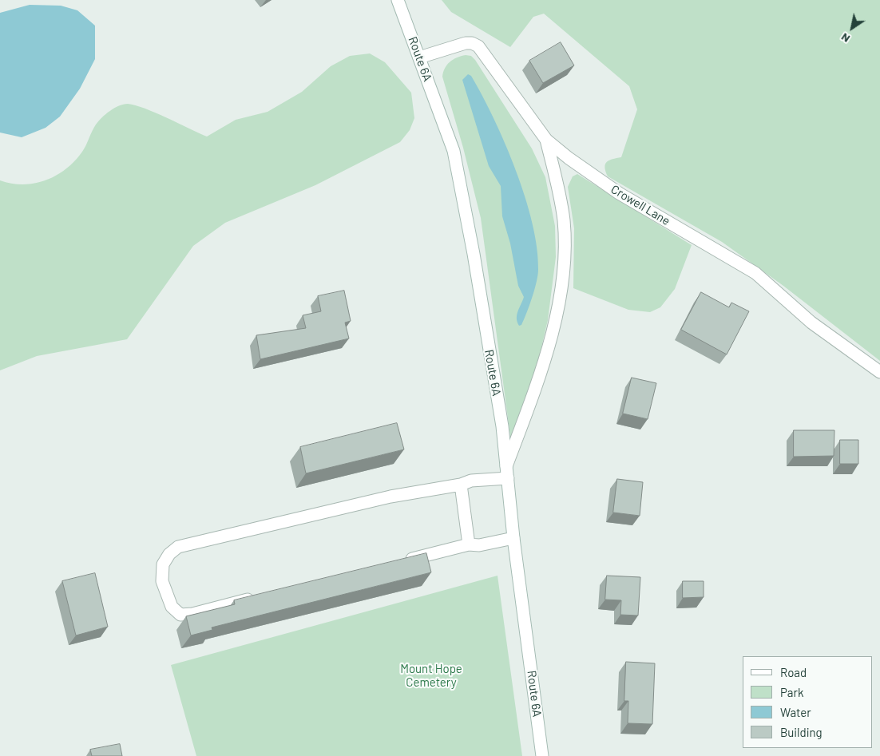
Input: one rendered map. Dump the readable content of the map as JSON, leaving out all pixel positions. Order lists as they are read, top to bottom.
{
  "streets": {
    "main road": ["Route 6A", "Crowell Lane"]
  },
  "crossings": [
    ["Route 6A", "Crowell Lane"]
  ],
  "parks": ["Mount Hope Cemetery"],
  "legend": [
    "Road",
    "Park",
    "Water",
    "Building"
  ],
  "north": "bottom left"
}
